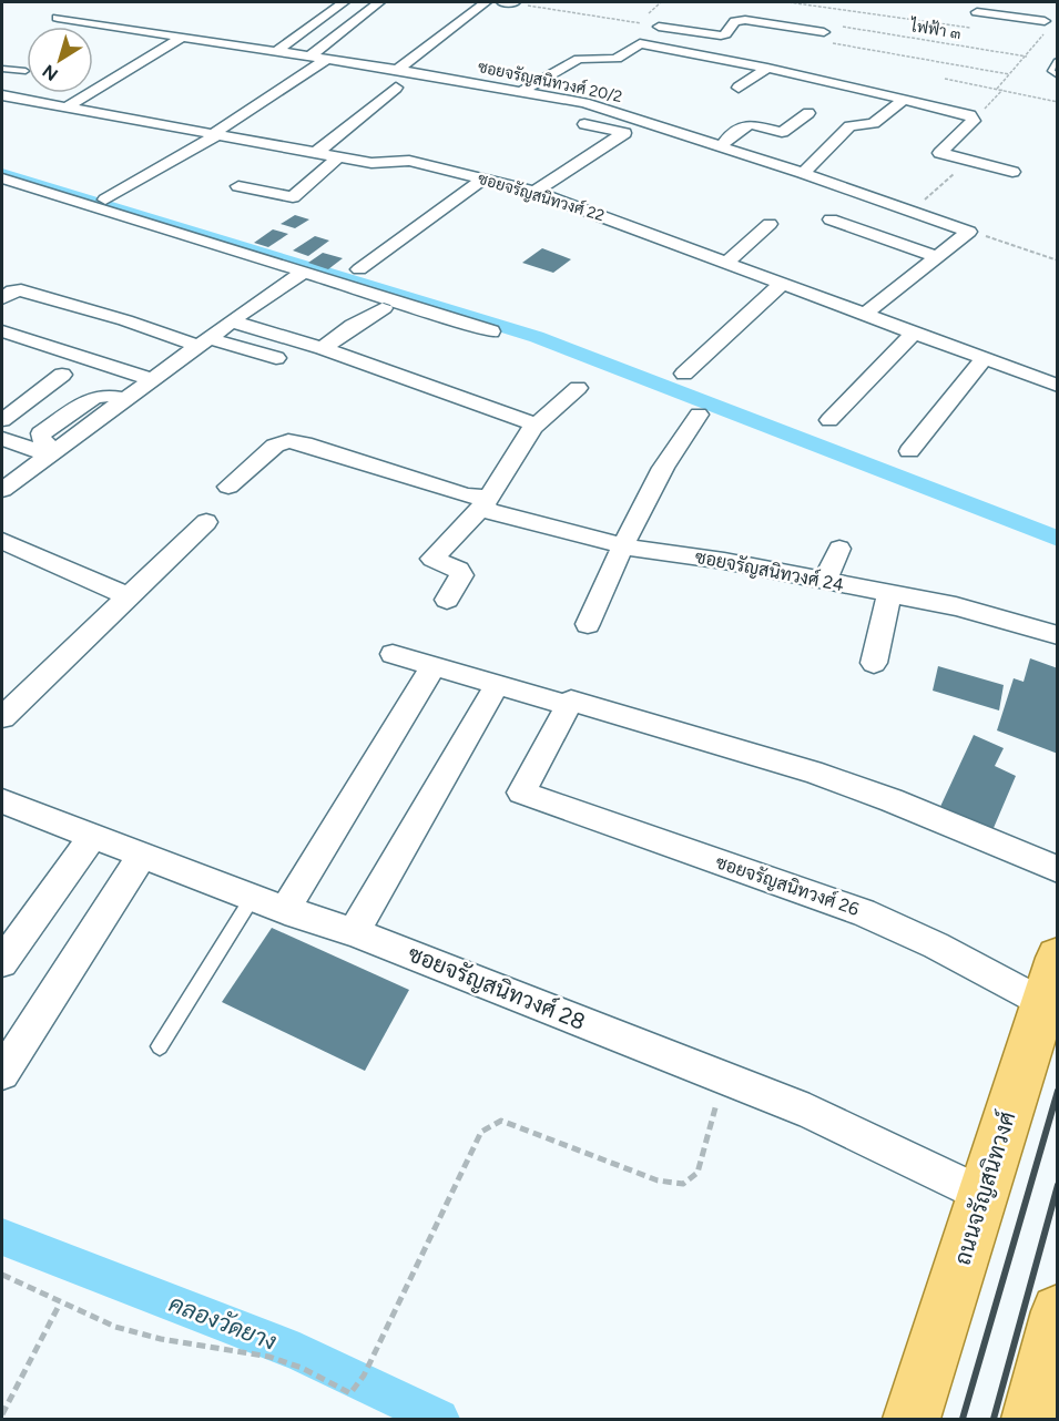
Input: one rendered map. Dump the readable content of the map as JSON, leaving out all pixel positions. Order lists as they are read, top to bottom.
{
  "streets": {
    "main road": ["ถนนจรัญสนิทวงศ์"],
    "street": [
      "ซอยจรัญสนิทวงศ์ 20/2",
      "ซอยจรัญสนิทวงศ์ 22",
      "ซอยจรัญสนิทวงศ์ 24",
      "ซอยจรัญสนิทวงศ์ 26",
      "ซอยจรัญสนิทวงศ์ 28"
    ],
    "path": ["ไฟฟ้า ๓"]
  },
  "crossings": [
    ["ซอยจรัญสนิทวงศ์ 26", "ถนนจรัญสนิทวงศ์"],
    ["ซอยจรัญสนิทวงศ์ 28", "ถนนจรัญสนิทวงศ์"]
  ],
  "water": ["คลองวัดยาง"],
  "north": "bottom left"
}
